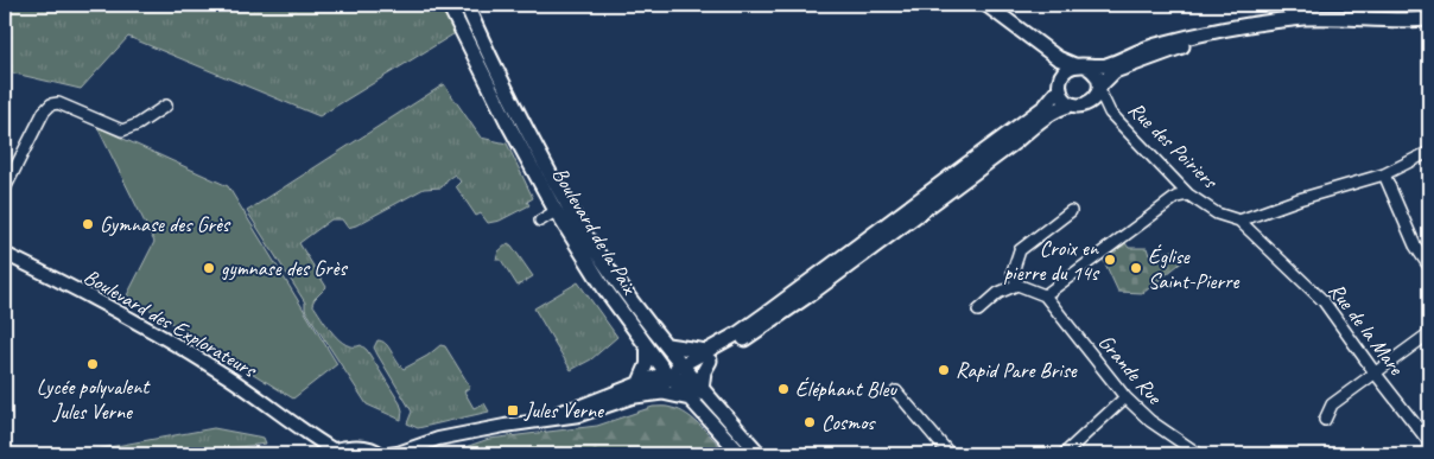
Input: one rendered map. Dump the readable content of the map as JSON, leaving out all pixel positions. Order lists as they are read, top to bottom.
{
  "streets": {
    "main road": ["Boulevard de la Paix"],
    "street": [
      "Rue des Poiriers",
      "Boulevard des Explorateurs",
      "Rue de la Mare",
      "Grande Rue"
    ]
  },
  "crossings": [
    ["Rue des Poiriers", "Rue de la Mare"]
  ],
  "places": {
    "other": [
      "Gymnase des Grès",
      "Croix en pierre du 14s",
      "gymnase des Grès",
      "Église Saint-Pierre",
      "Lycée polyvalent Jules Verne",
      "Rapid Pare Brise",
      "Éléphant Bleu",
      "Cosmos"
    ],
    "transit": ["Jules Verne"]
  }
}
